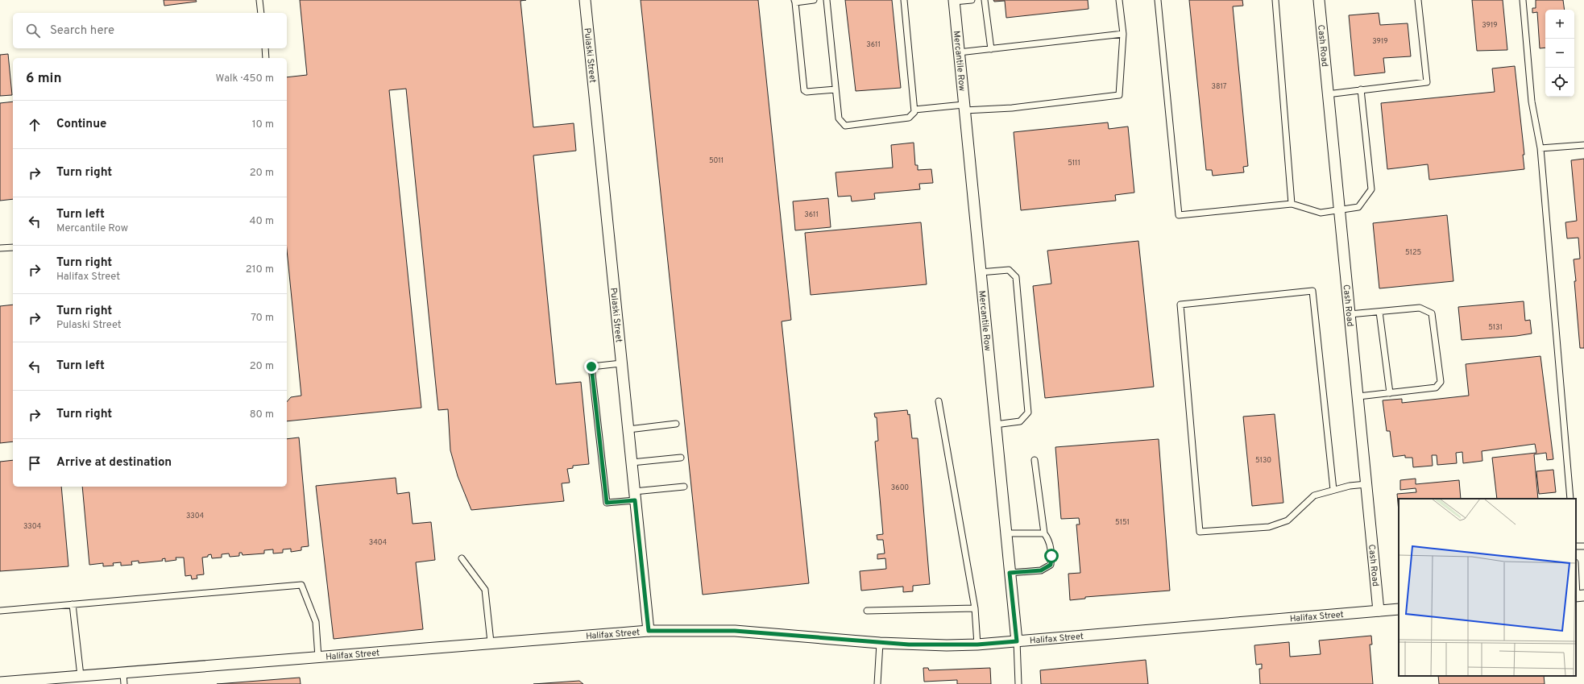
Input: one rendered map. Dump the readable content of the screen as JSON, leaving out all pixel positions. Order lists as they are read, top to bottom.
{
  "streets": {
    "street": [
      "Cash Road",
      "Pulaski Street",
      "Mercantile Row",
      "Halifax Street"
    ]
  },
  "crossings": [
    ["Cash Road", "Halifax Street"],
    ["Pulaski Street", "Halifax Street"],
    ["Mercantile Row", "Halifax Street"]
  ],
  "house_numbers": [
    "3919",
    "3919",
    "3611",
    "3817",
    "5011",
    "5111",
    "3611",
    "5125",
    "5131",
    "5130",
    "3600",
    "3304",
    "5151",
    "3304",
    "3404"
  ],
  "page": {
    "map_buttons": ["+", "−"],
    "search": "Search here",
    "heading": ["6 min", "Walk · 450 m"],
    "list": [
      ["Continue", "10 m"],
      ["Turn right", "20 m"],
      ["Turn left", "Mercantile Row", "40 m"],
      ["Turn right", "Halifax Street", "210 m"],
      ["Turn right", "Pulaski Street", "70 m"],
      ["Turn left", "20 m"],
      ["Turn right", "80 m"],
      "Arrive at destination"
    ]
  }
}
